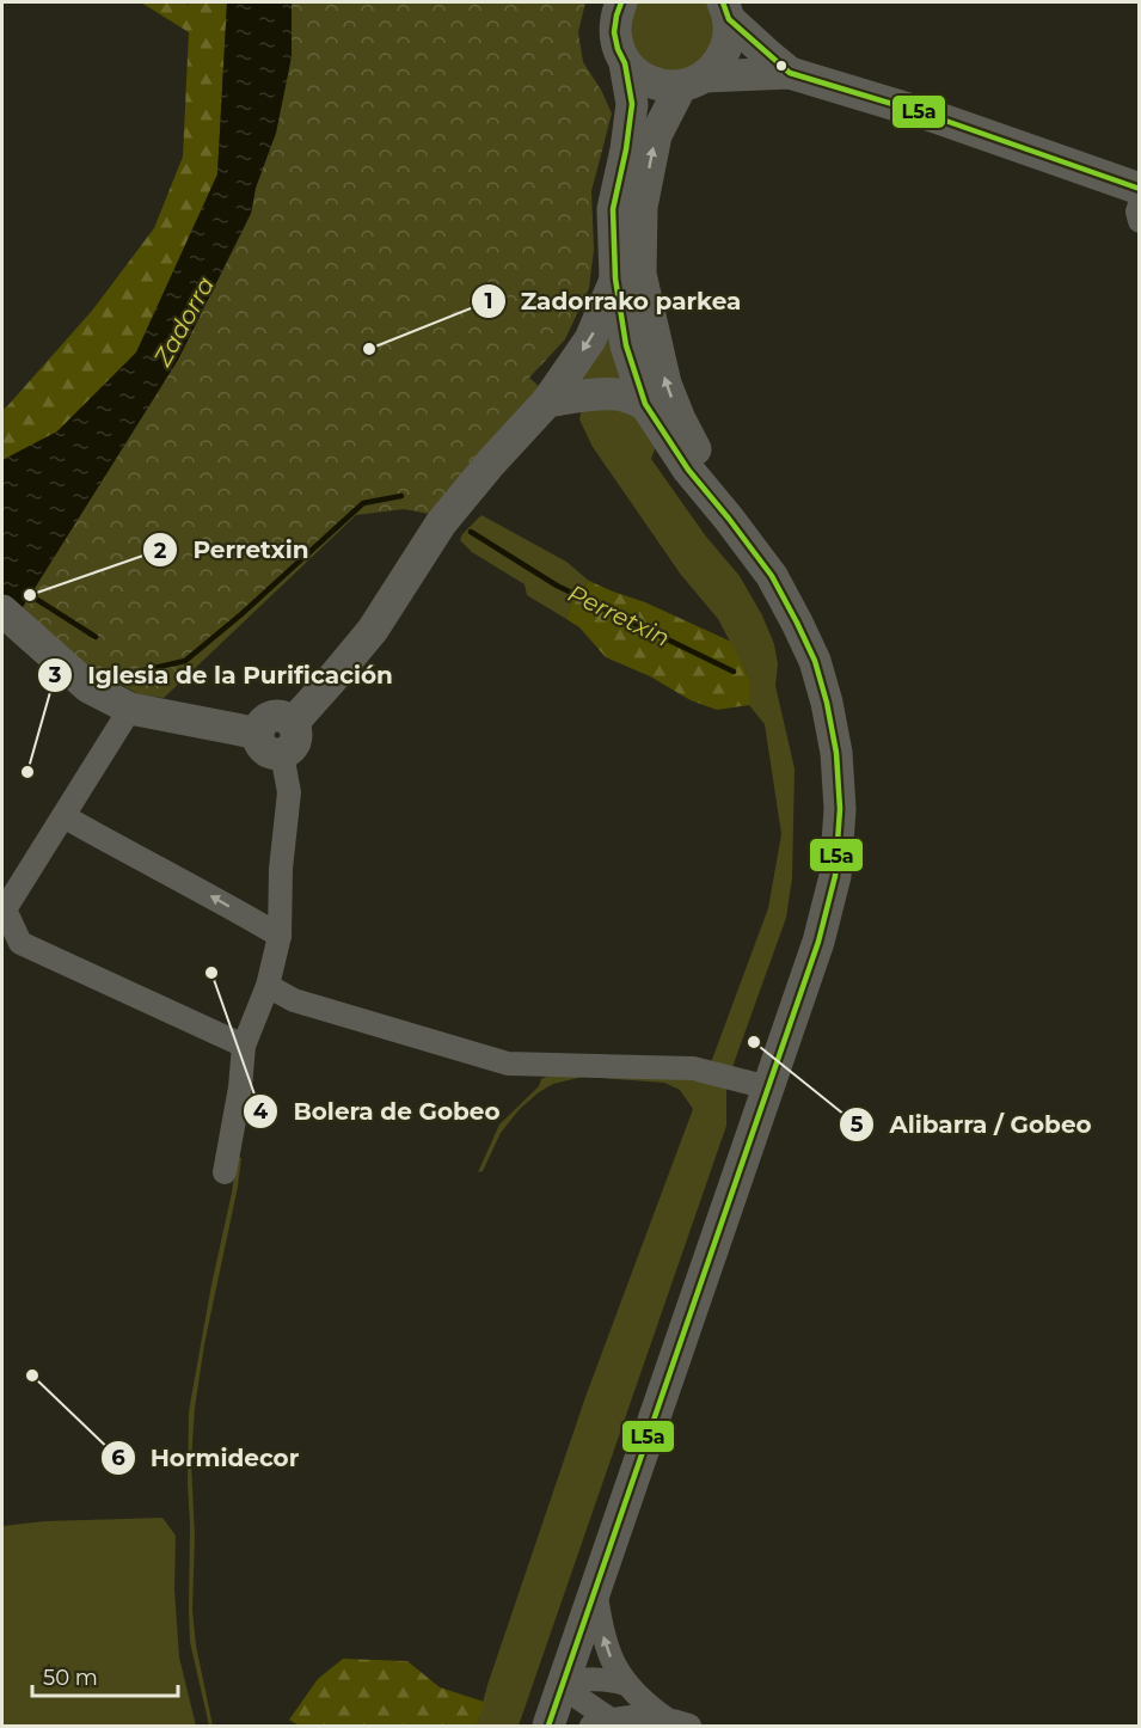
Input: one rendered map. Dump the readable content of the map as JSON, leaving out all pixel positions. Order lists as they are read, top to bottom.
{
  "water": ["Zadorra", "Perretxin"],
  "places": [
    "Zadorrako parkea",
    "Perretxin",
    "Iglesia de la Purificación",
    "Bolera de Gobeo",
    "Alibarra / Gobeo",
    "Hormidecor"
  ],
  "lines": ["transit line L5a"],
  "scale_bar": "50 m"
}
